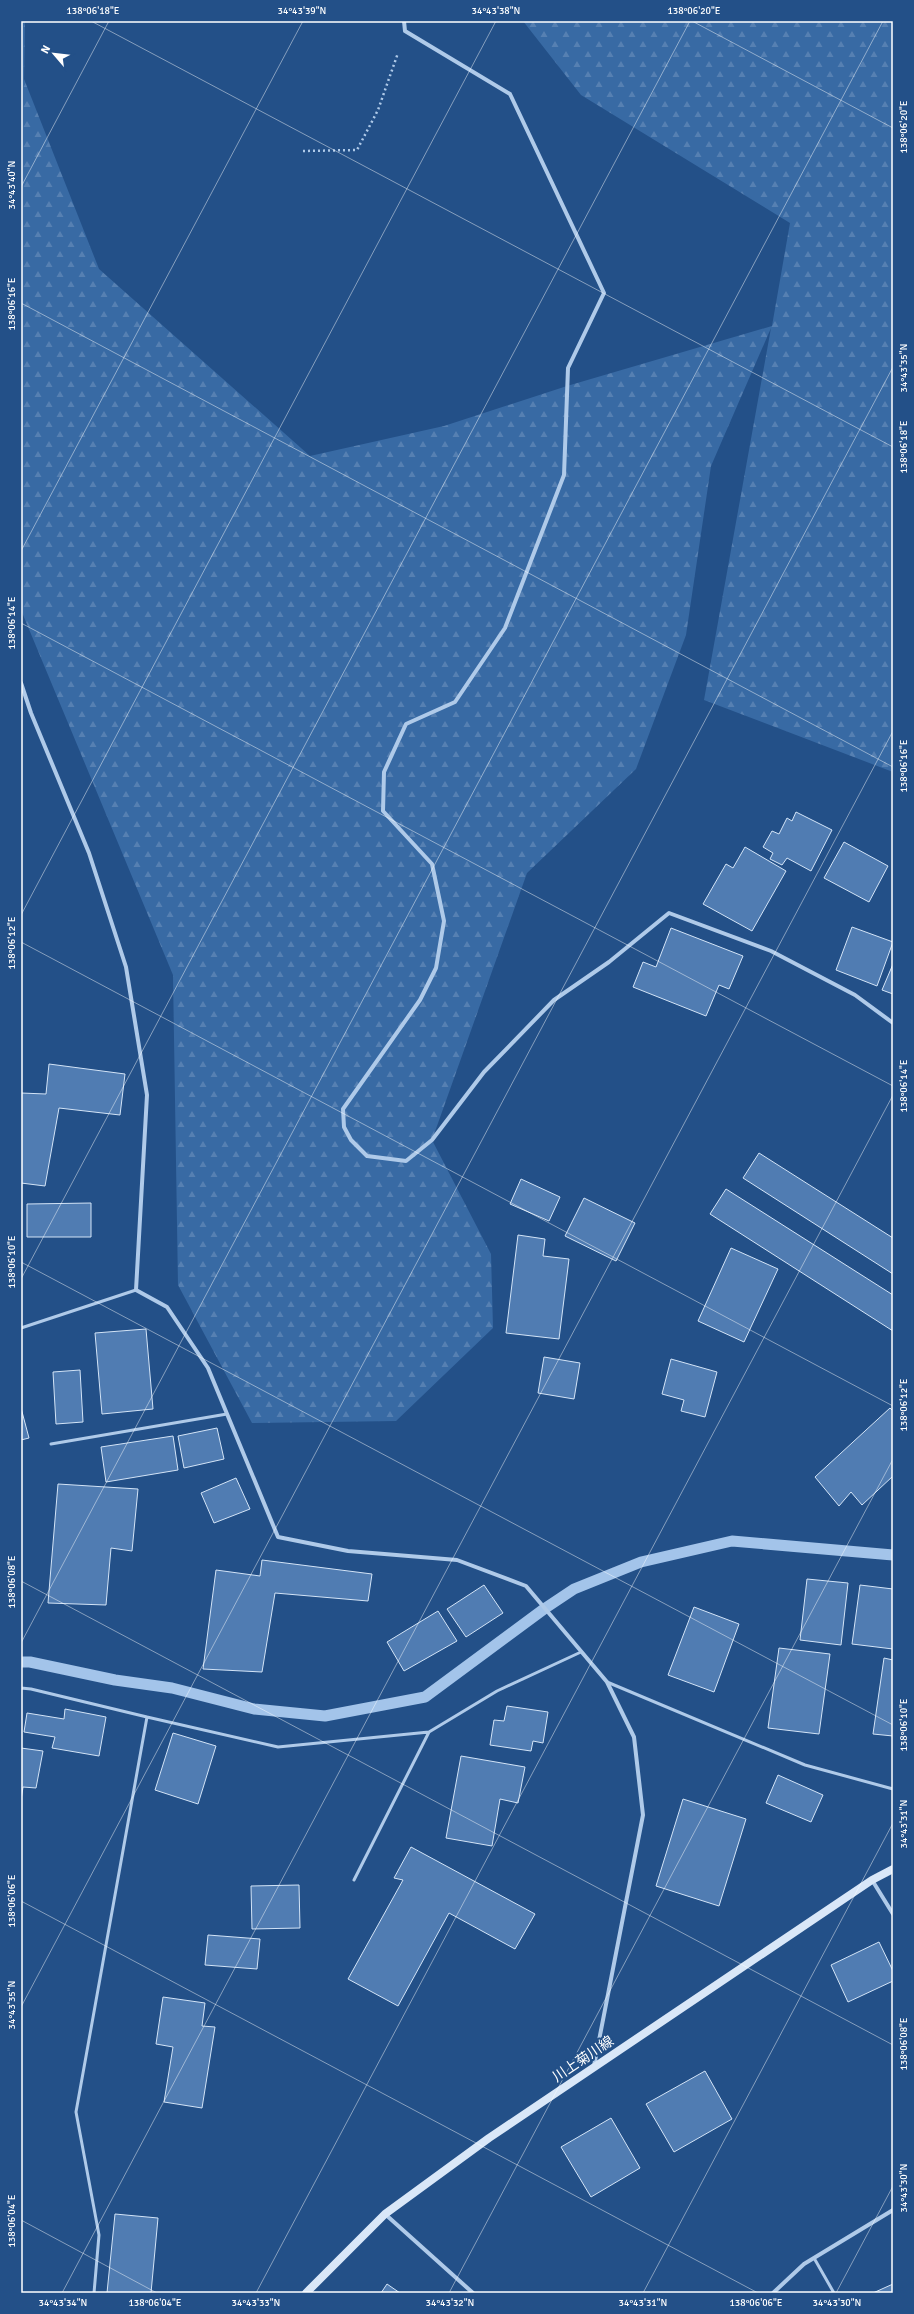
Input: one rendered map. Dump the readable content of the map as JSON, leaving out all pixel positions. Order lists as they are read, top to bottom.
{
  "streets": {
    "main road": ["川上菊川線"]
  },
  "north": "top left",
  "coordinates": [
    "138°06'18\"E",
    "34°43'39\"N",
    "34°43'38\"N",
    "138°06'20\"E",
    "34°43'40\"N",
    "138°06'16\"E",
    "34°43'35\"N",
    "138°06'14\"E",
    "138°06'12\"E",
    "138°06'10\"E",
    "138°06'08\"E",
    "34°43'31\"N",
    "138°06'06\"E",
    "34°43'30\"N",
    "138°06'04\"E",
    "34°43'34\"N",
    "34°43'33\"N",
    "34°43'32\"N"
  ]
}
